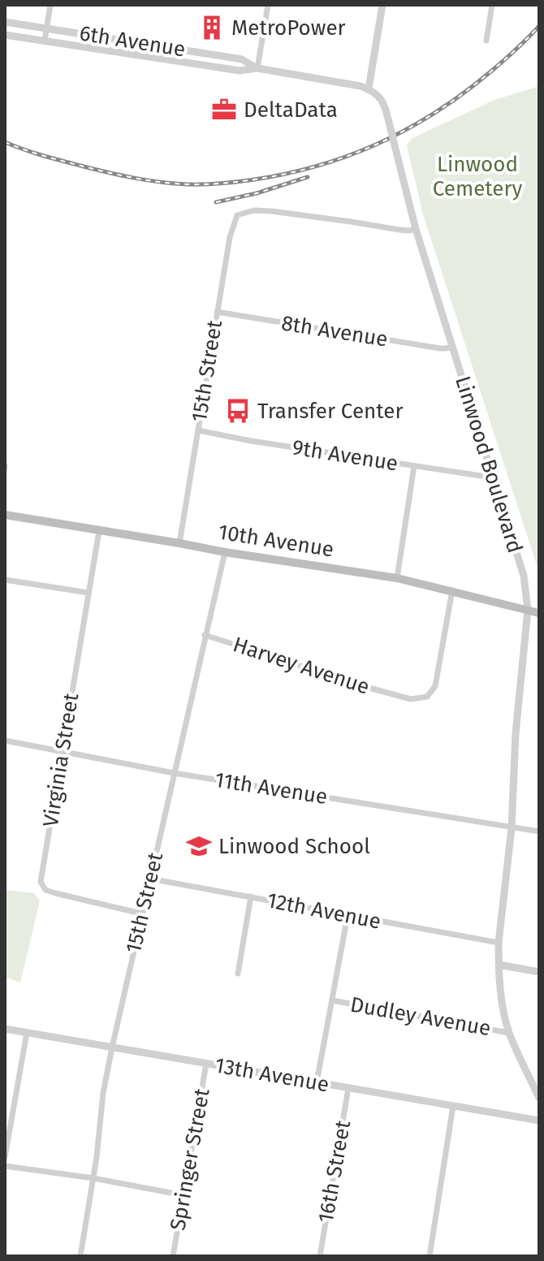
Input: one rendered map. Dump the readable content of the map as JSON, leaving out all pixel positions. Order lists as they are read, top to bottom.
{
  "streets": {
    "main road": ["10th Avenue"],
    "street": [
      "6th Avenue",
      "8th Avenue",
      "15th Street",
      "9th Avenue",
      "Linwood Boulevard",
      "Harvey Avenue",
      "Virginia Street",
      "11th Avenue",
      "12th Avenue",
      "Dudley Avenue",
      "13th Avenue",
      "Springer Street",
      "16th Street"
    ]
  },
  "crossings": [
    ["6th Avenue", "Linwood Boulevard"],
    ["8th Avenue", "15th Street"],
    ["8th Avenue", "Linwood Boulevard"],
    ["15th Street", "9th Avenue"],
    ["15th Street", "Linwood Boulevard"],
    ["15th Street", "10th Avenue"],
    ["15th Street", "Harvey Avenue"],
    ["15th Street", "Virginia Street"],
    ["15th Street", "11th Avenue"],
    ["15th Street", "12th Avenue"],
    ["15th Street", "13th Avenue"],
    ["9th Avenue", "Linwood Boulevard"],
    ["Linwood Boulevard", "10th Avenue"],
    ["Linwood Boulevard", "11th Avenue"],
    ["Linwood Boulevard", "12th Avenue"],
    ["Linwood Boulevard", "Dudley Avenue"],
    ["10th Avenue", "Harvey Avenue"],
    ["10th Avenue", "Virginia Street"],
    ["Virginia Street", "11th Avenue"],
    ["13th Avenue", "Springer Street"],
    ["13th Avenue", "16th Street"]
  ],
  "parks": ["Linwood Cemetery"],
  "places": {
    "building": ["MetroPower"],
    "office": ["DeltaData"],
    "bus stop": ["Transfer Center"],
    "school or university": ["Linwood School"]
  }
}
